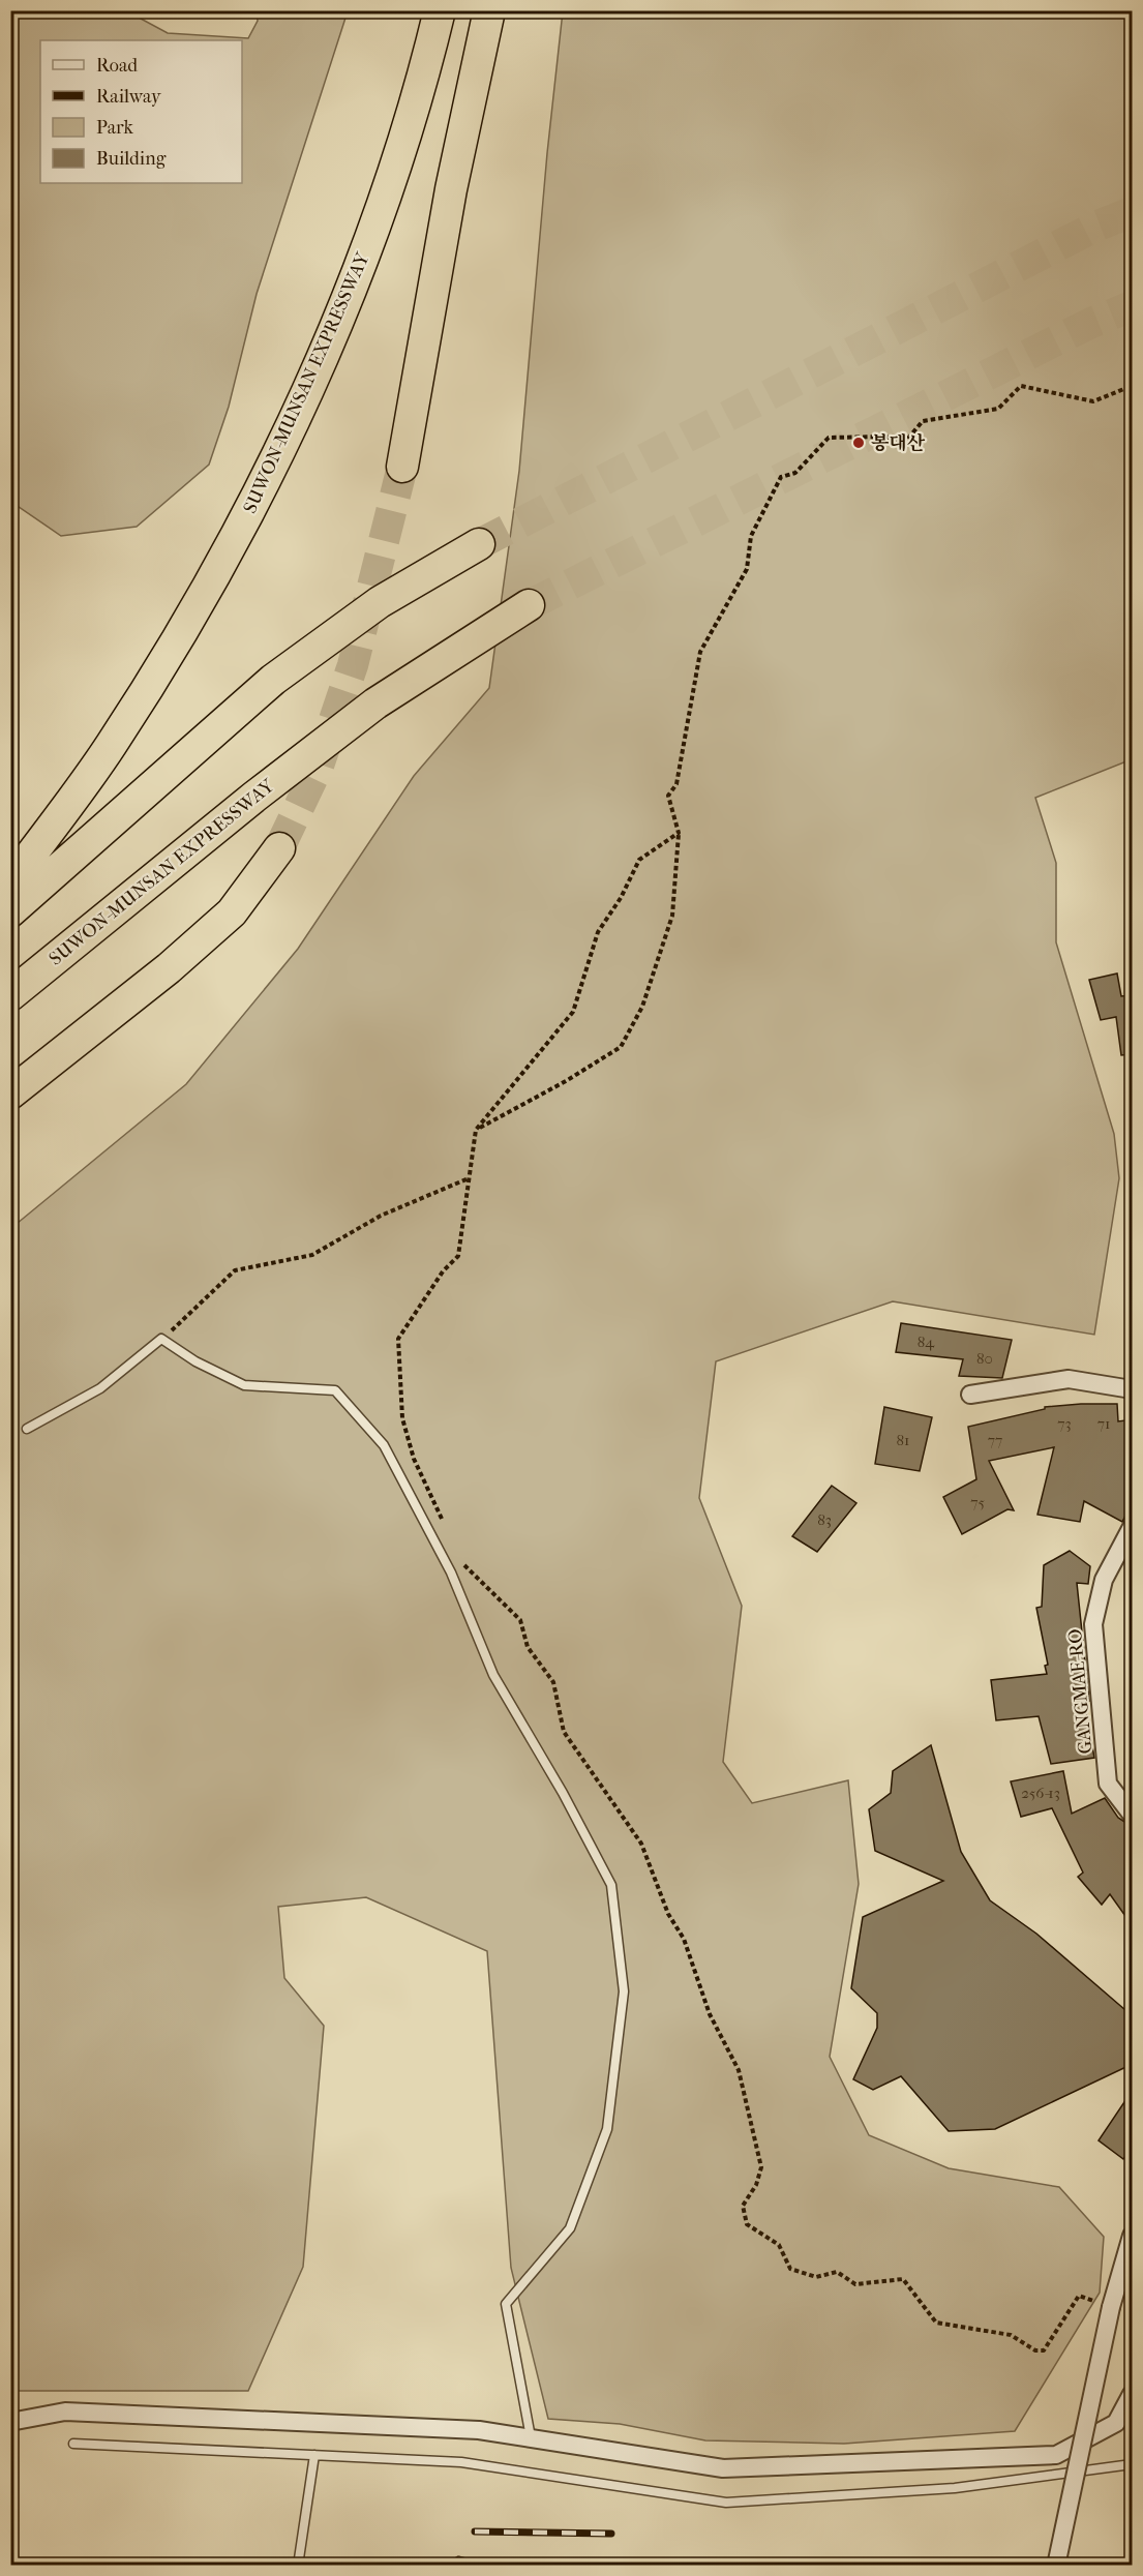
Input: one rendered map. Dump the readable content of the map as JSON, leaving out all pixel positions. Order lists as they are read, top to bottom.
{
  "streets": {
    "highway": ["SUWON-MUNSAN EXPRESSWAY"],
    "street": ["GANGMAE-RO"]
  },
  "places": ["봉대산"],
  "house_numbers": [
    "84",
    "80",
    "73",
    "71",
    "81",
    "77",
    "75",
    "83",
    "256-13"
  ],
  "legend": [
    "Road",
    "Railway",
    "Park",
    "Building"
  ]
}
